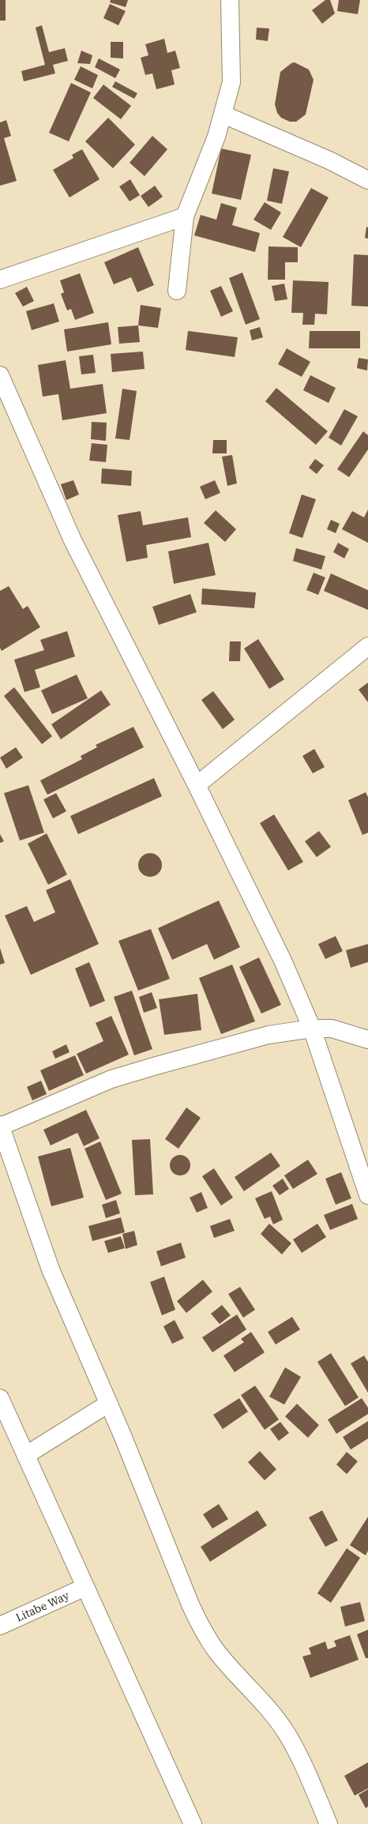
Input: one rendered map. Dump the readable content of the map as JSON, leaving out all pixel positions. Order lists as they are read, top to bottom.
{
  "streets": {
    "street": ["Litabe Way"]
  }
}
